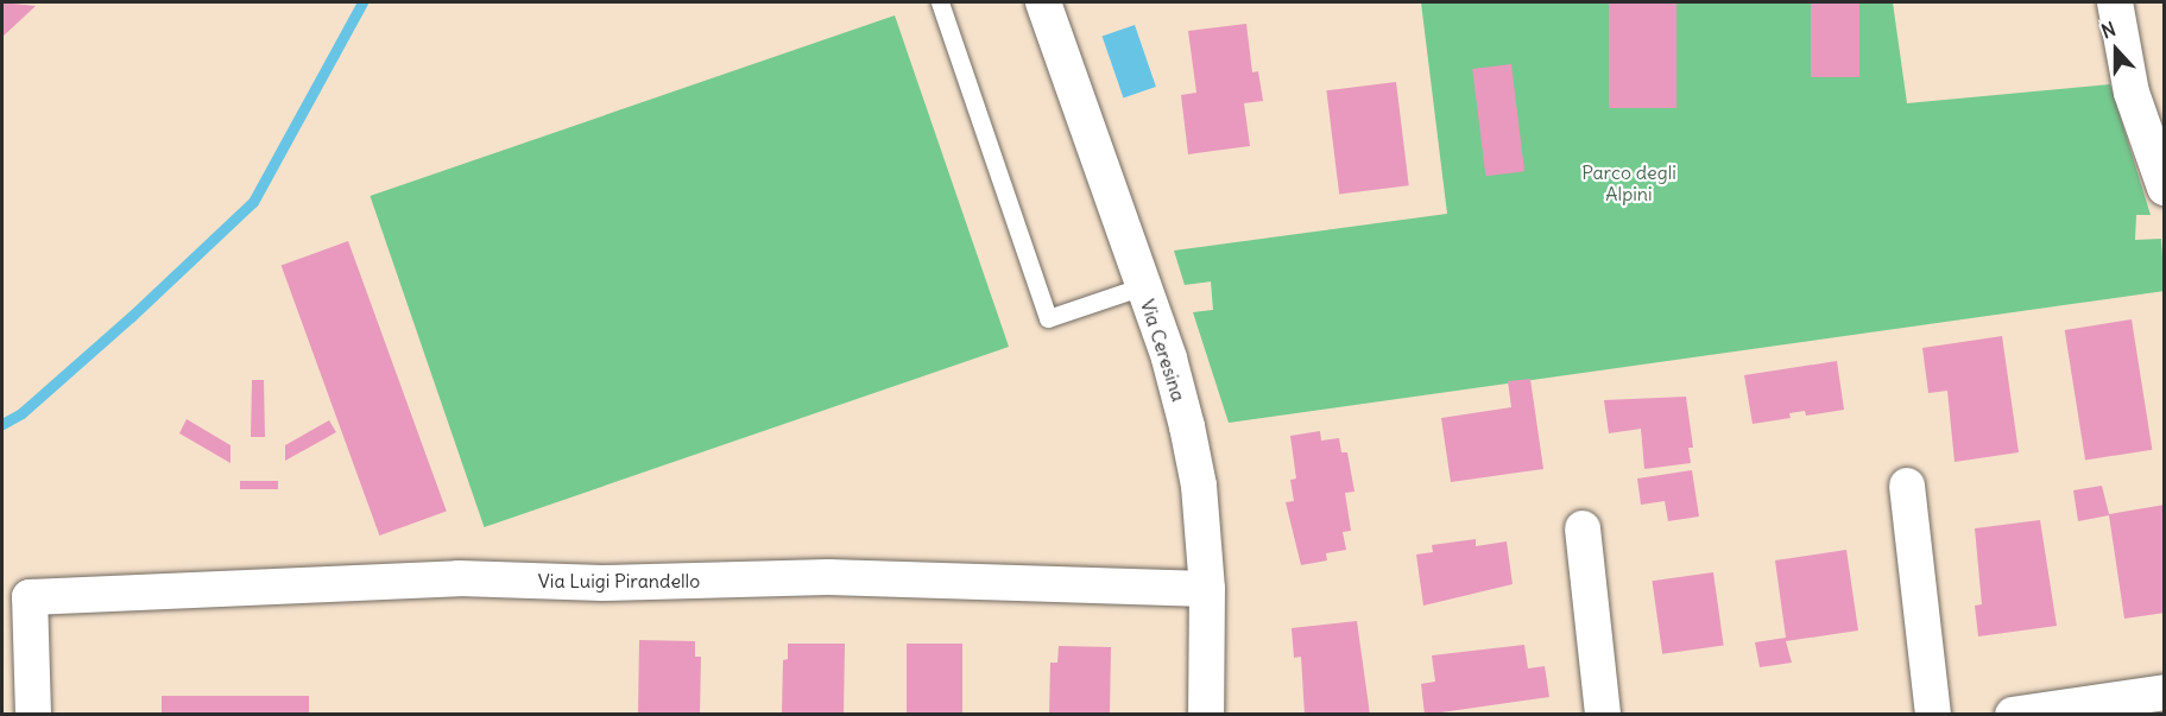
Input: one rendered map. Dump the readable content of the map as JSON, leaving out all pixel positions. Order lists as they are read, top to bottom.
{
  "streets": {
    "street": ["Via Ceresina", "Via Luigi Pirandello"]
  },
  "crossings": [
    ["Via Ceresina", "Via Luigi Pirandello"]
  ],
  "parks": ["Parco degli Alpini"],
  "north": "top"
}
